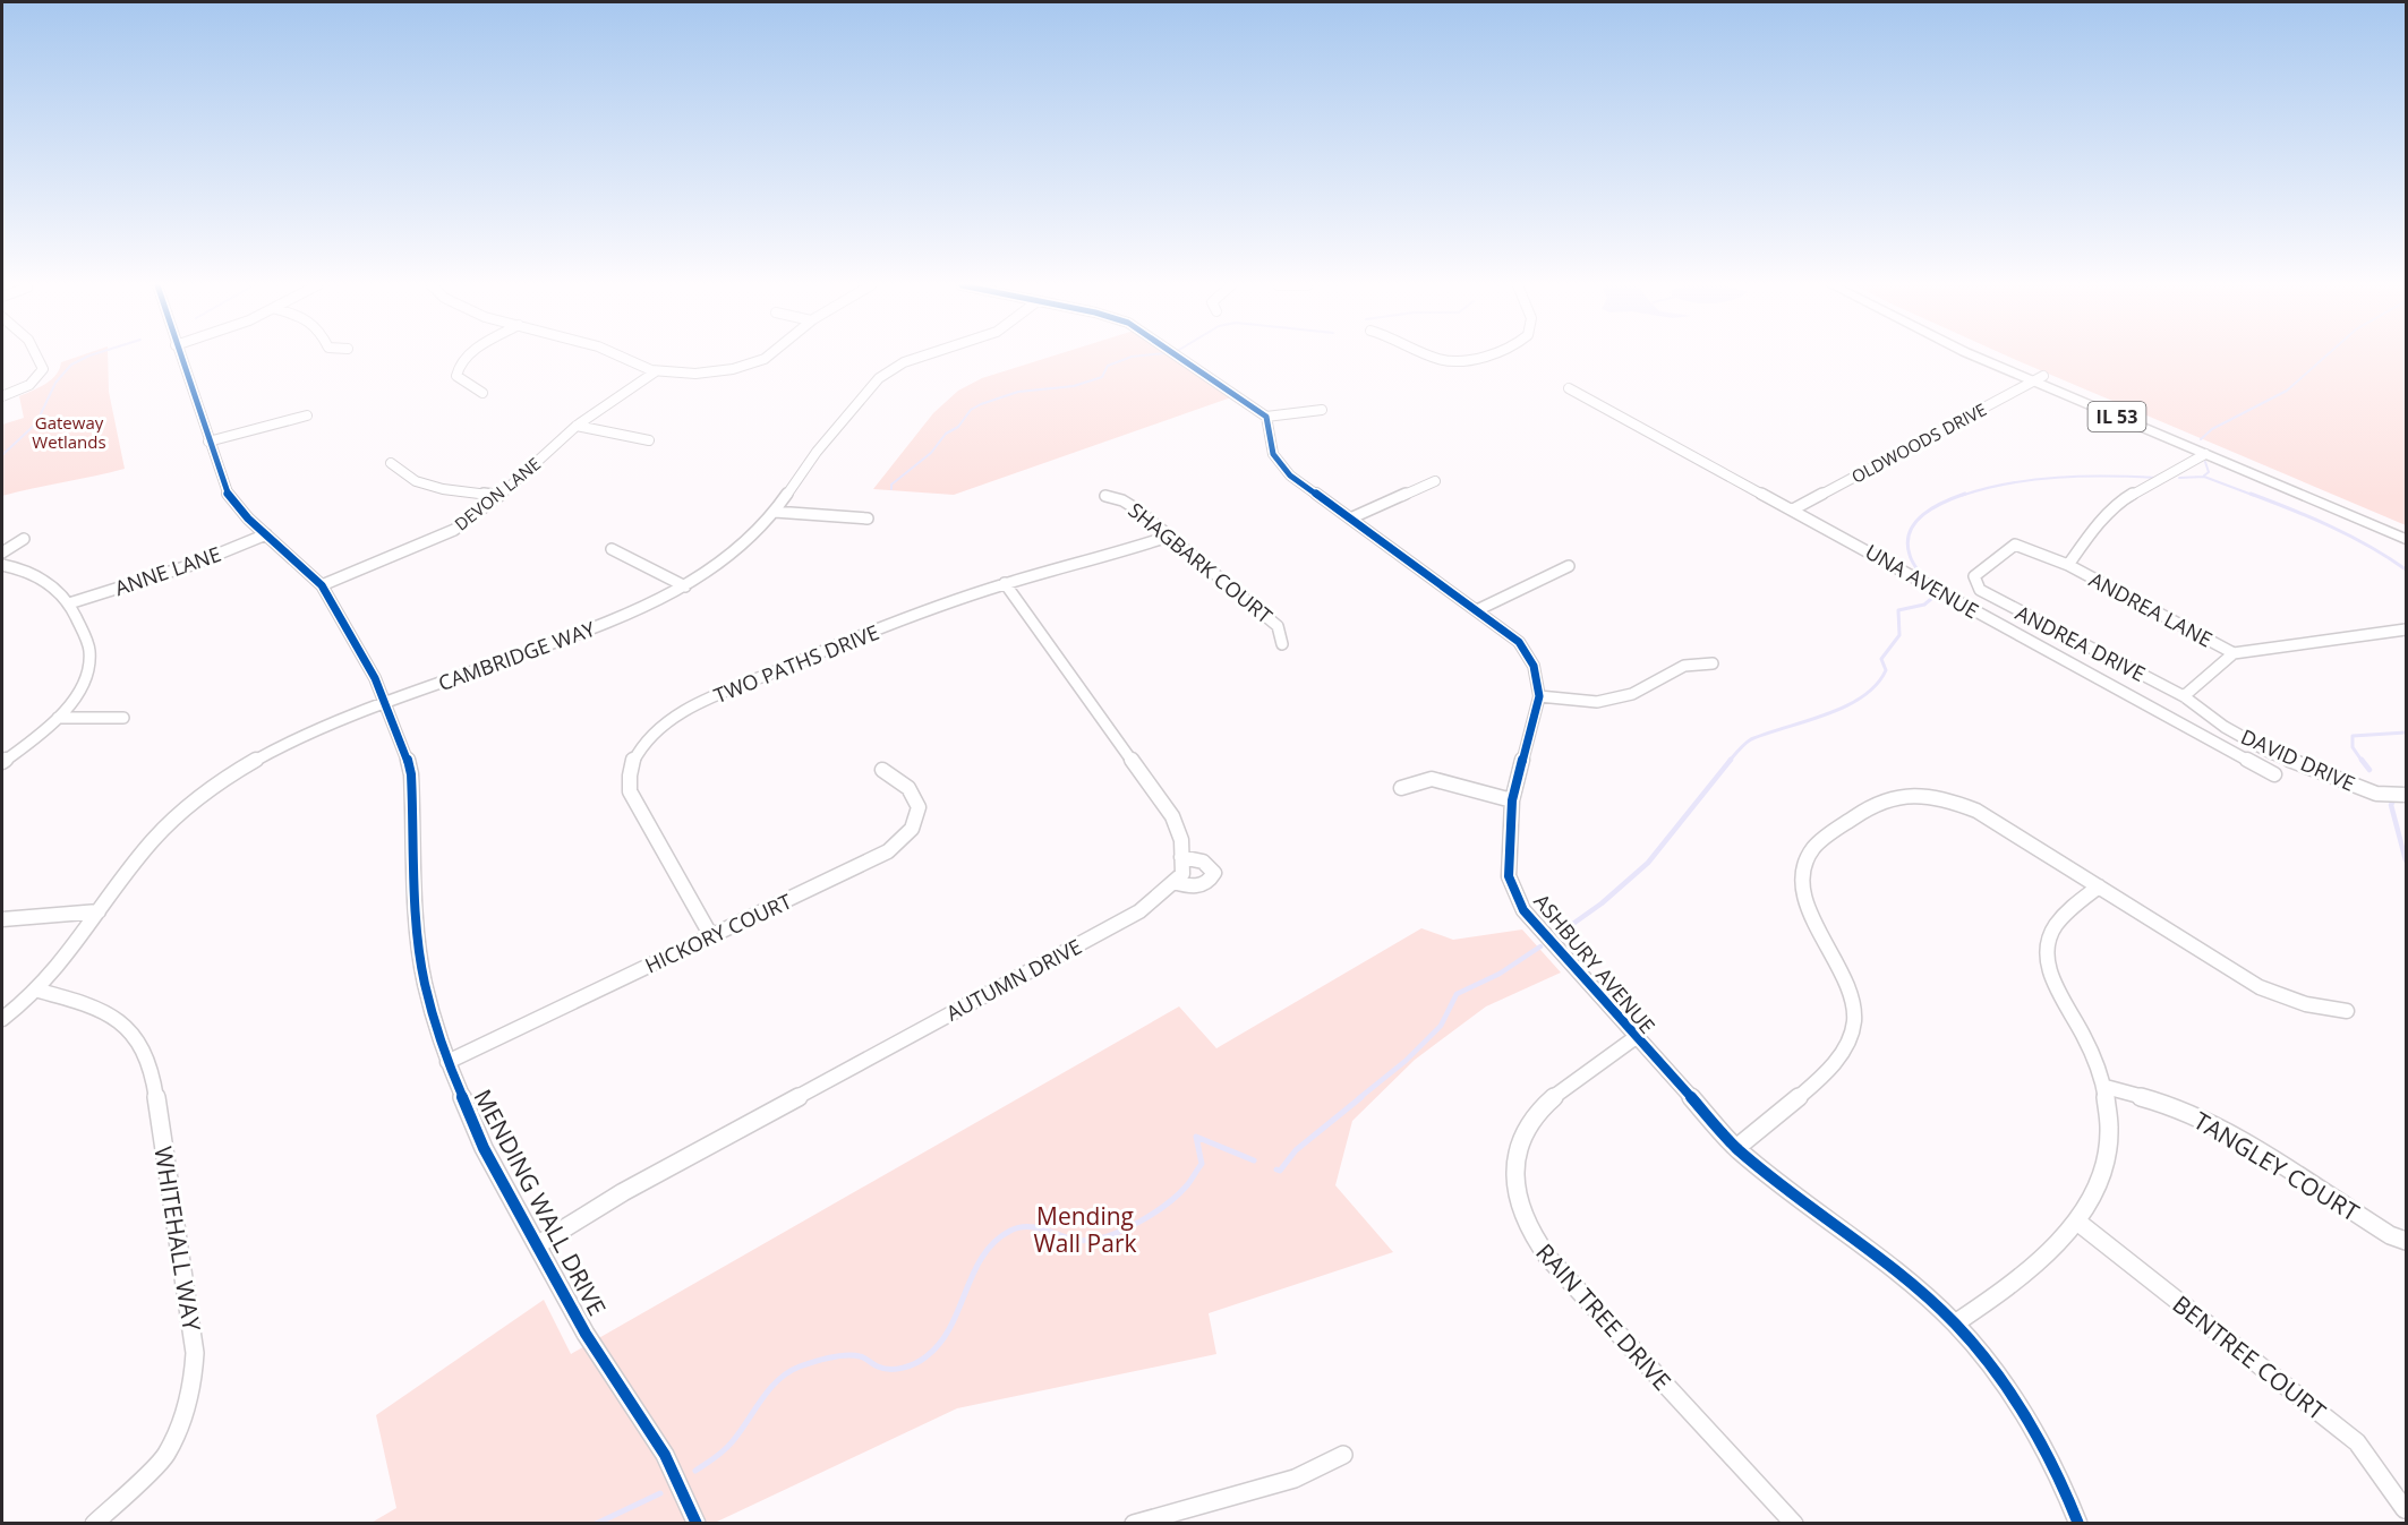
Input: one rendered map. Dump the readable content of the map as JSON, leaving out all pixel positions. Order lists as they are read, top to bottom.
{
  "streets": {
    "main road": ["IL 53"],
    "street": [
      "OLDWOODS DRIVE",
      "DEVON LANE",
      "SHAGBARK COURT",
      "ANNE LANE",
      "UNA AVENUE",
      "ANDREA LANE",
      "ANDREA DRIVE",
      "CAMBRIDGE WAY",
      "TWO PATHS DRIVE",
      "DAVID DRIVE",
      "HICKORY COURT",
      "ASHBURY AVENUE",
      "AUTUMN DRIVE",
      "TANGLEY COURT",
      "MENDING WALL DRIVE",
      "WHITEHALL WAY",
      "RAIN TREE DRIVE",
      "BENTREE COURT"
    ]
  },
  "crossings": [
    ["IL 53", "OLDWOODS DRIVE"],
    ["OLDWOODS DRIVE", "UNA AVENUE"],
    ["DEVON LANE", "MENDING WALL DRIVE"],
    ["SHAGBARK COURT", "TWO PATHS DRIVE"],
    ["ANNE LANE", "MENDING WALL DRIVE"],
    ["ANDREA LANE", "ANDREA DRIVE"],
    ["ANDREA DRIVE", "DAVID DRIVE"],
    ["CAMBRIDGE WAY", "MENDING WALL DRIVE"],
    ["CAMBRIDGE WAY", "WHITEHALL WAY"],
    ["TWO PATHS DRIVE", "HICKORY COURT"],
    ["HICKORY COURT", "MENDING WALL DRIVE"],
    ["ASHBURY AVENUE", "RAIN TREE DRIVE"],
    ["AUTUMN DRIVE", "MENDING WALL DRIVE"]
  ],
  "parks": ["Gateway Wetlands", "Mending Wall Park"]
}
